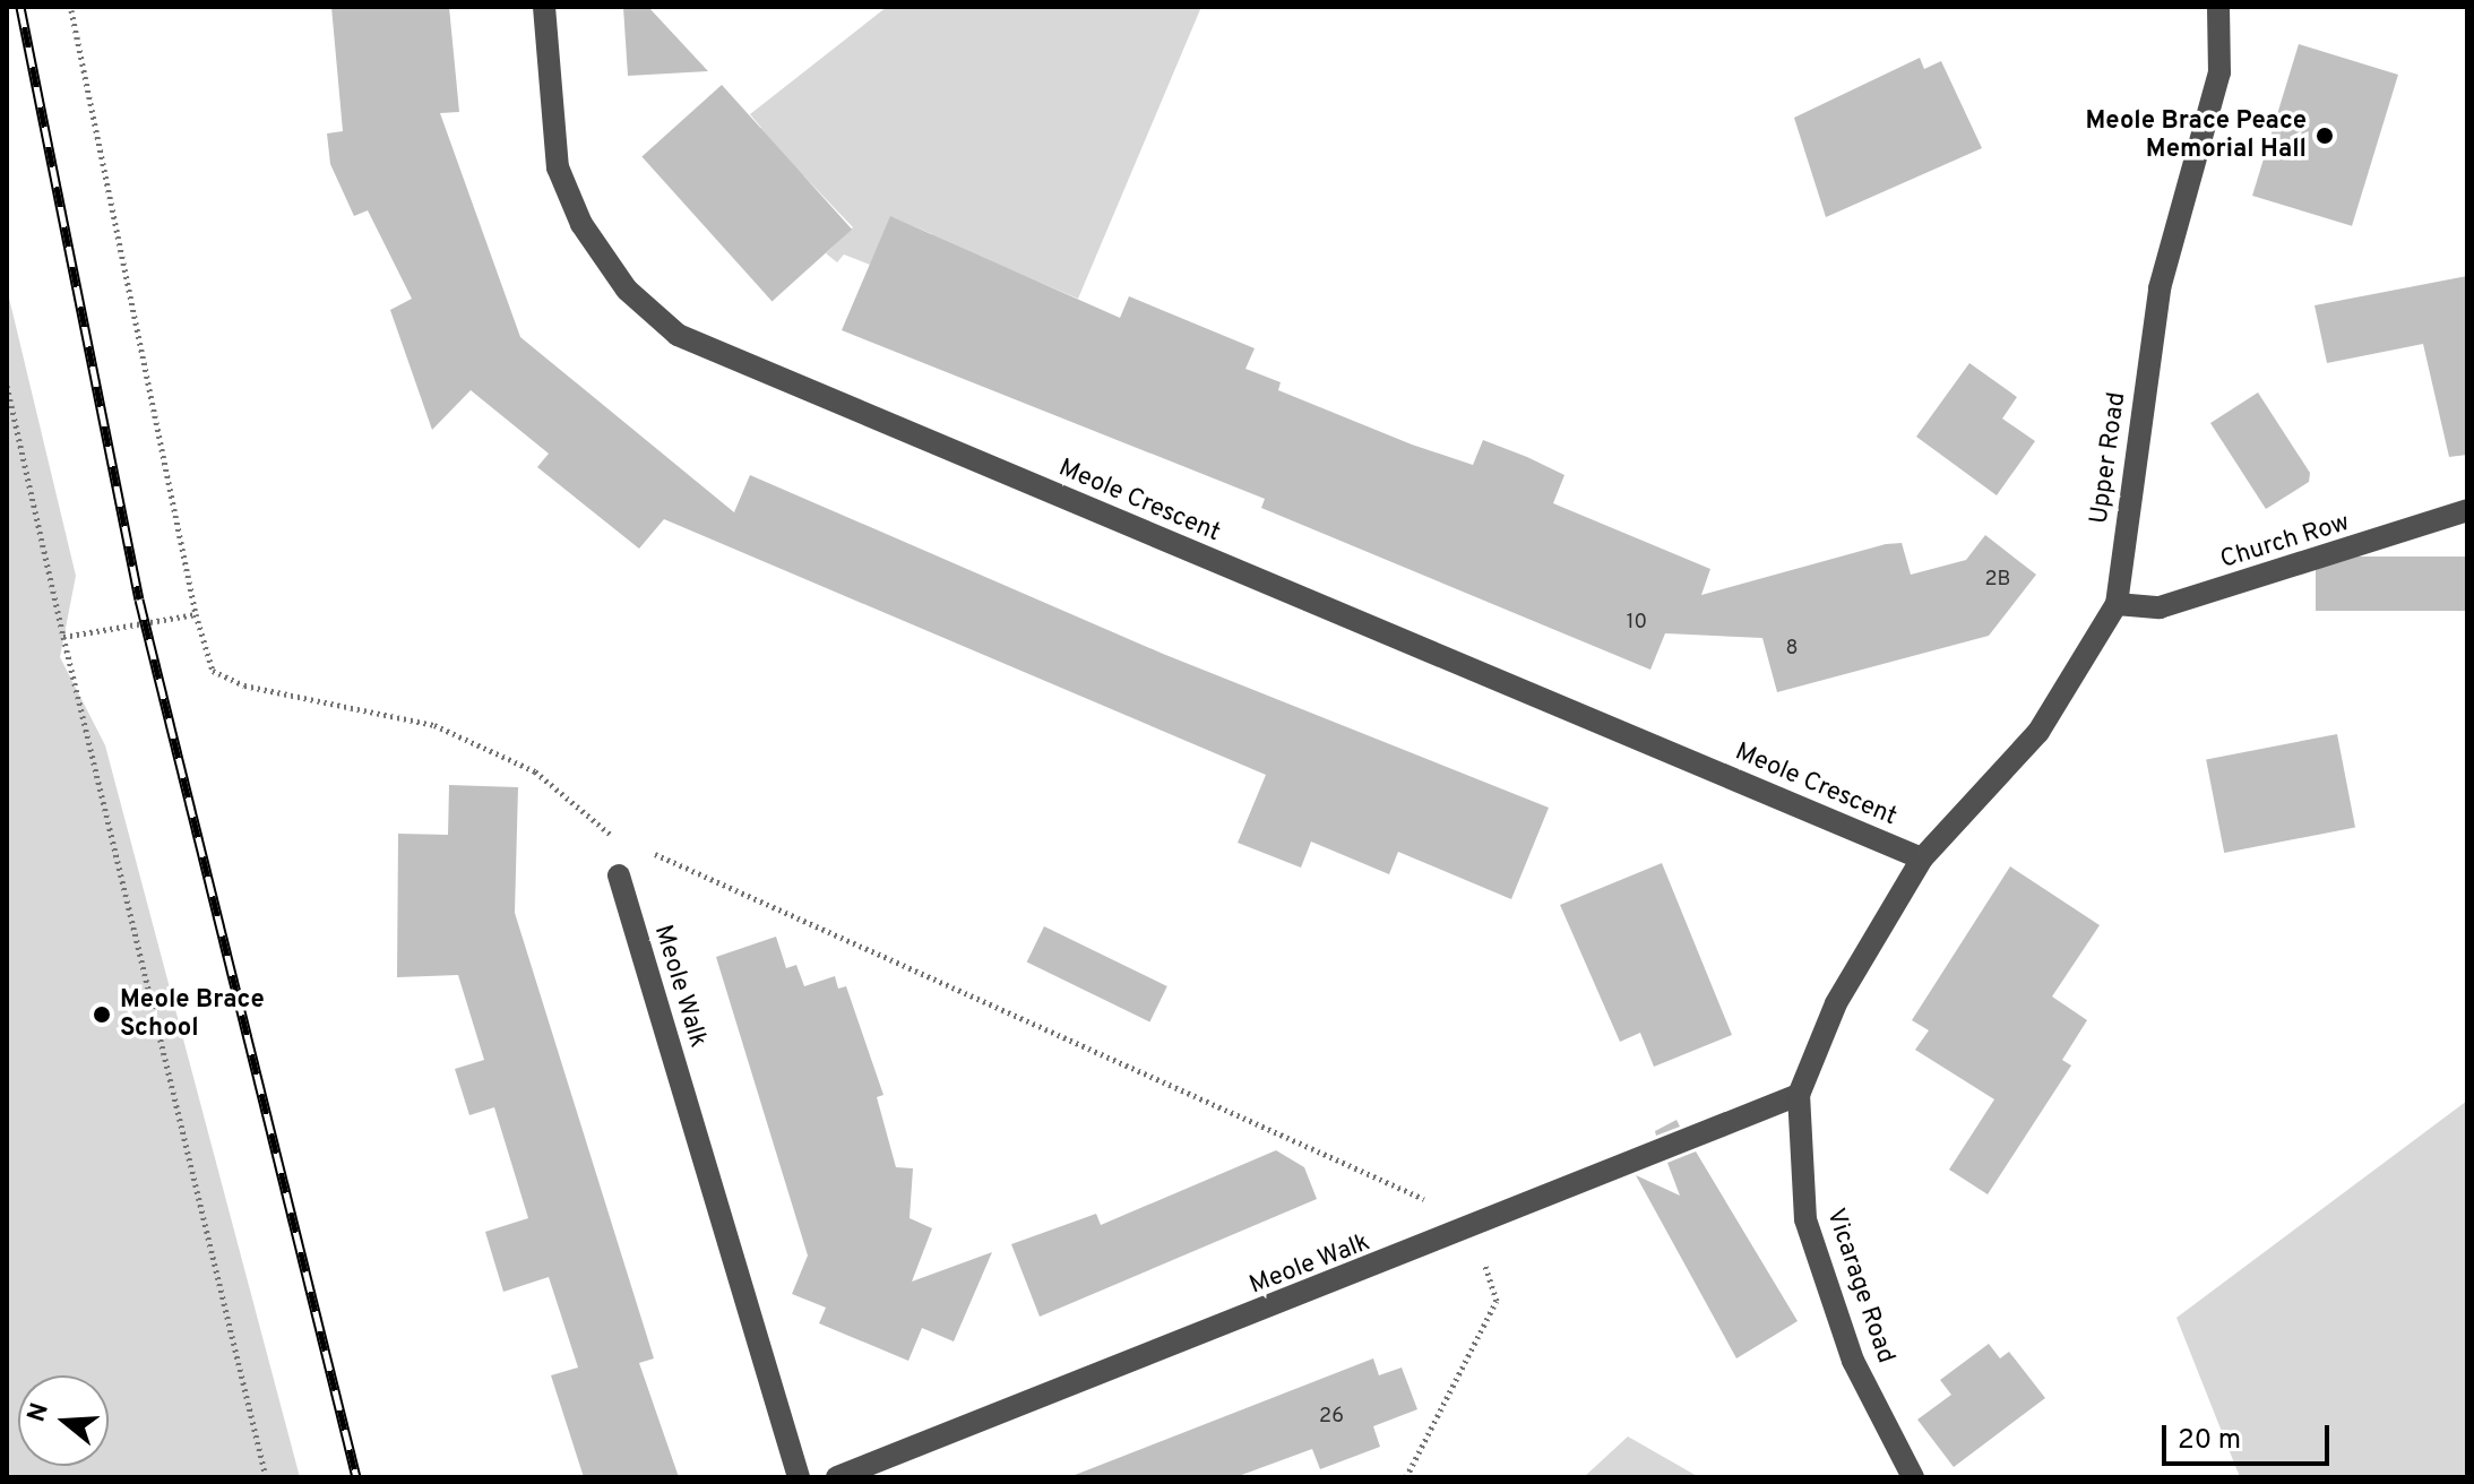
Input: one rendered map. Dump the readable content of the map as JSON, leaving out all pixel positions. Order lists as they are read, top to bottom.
{
  "streets": {
    "street": [
      "Upper Road",
      "Meole Crescent",
      "Church Row",
      "Meole Walk",
      "Vicarage Road"
    ]
  },
  "crossings": [
    ["Upper Road", "Meole Crescent"],
    ["Upper Road", "Church Row"],
    ["Upper Road", "Vicarage Road"],
    ["Meole Crescent", "Vicarage Road"],
    ["Meole Walk", "Vicarage Road"]
  ],
  "places": ["Meole Brace Peace Memorial Hall", "Meole Brace School"],
  "house_numbers": [
    "2B",
    "10",
    "8",
    "26"
  ],
  "scale_bar": "20 m",
  "north": "left"
}
